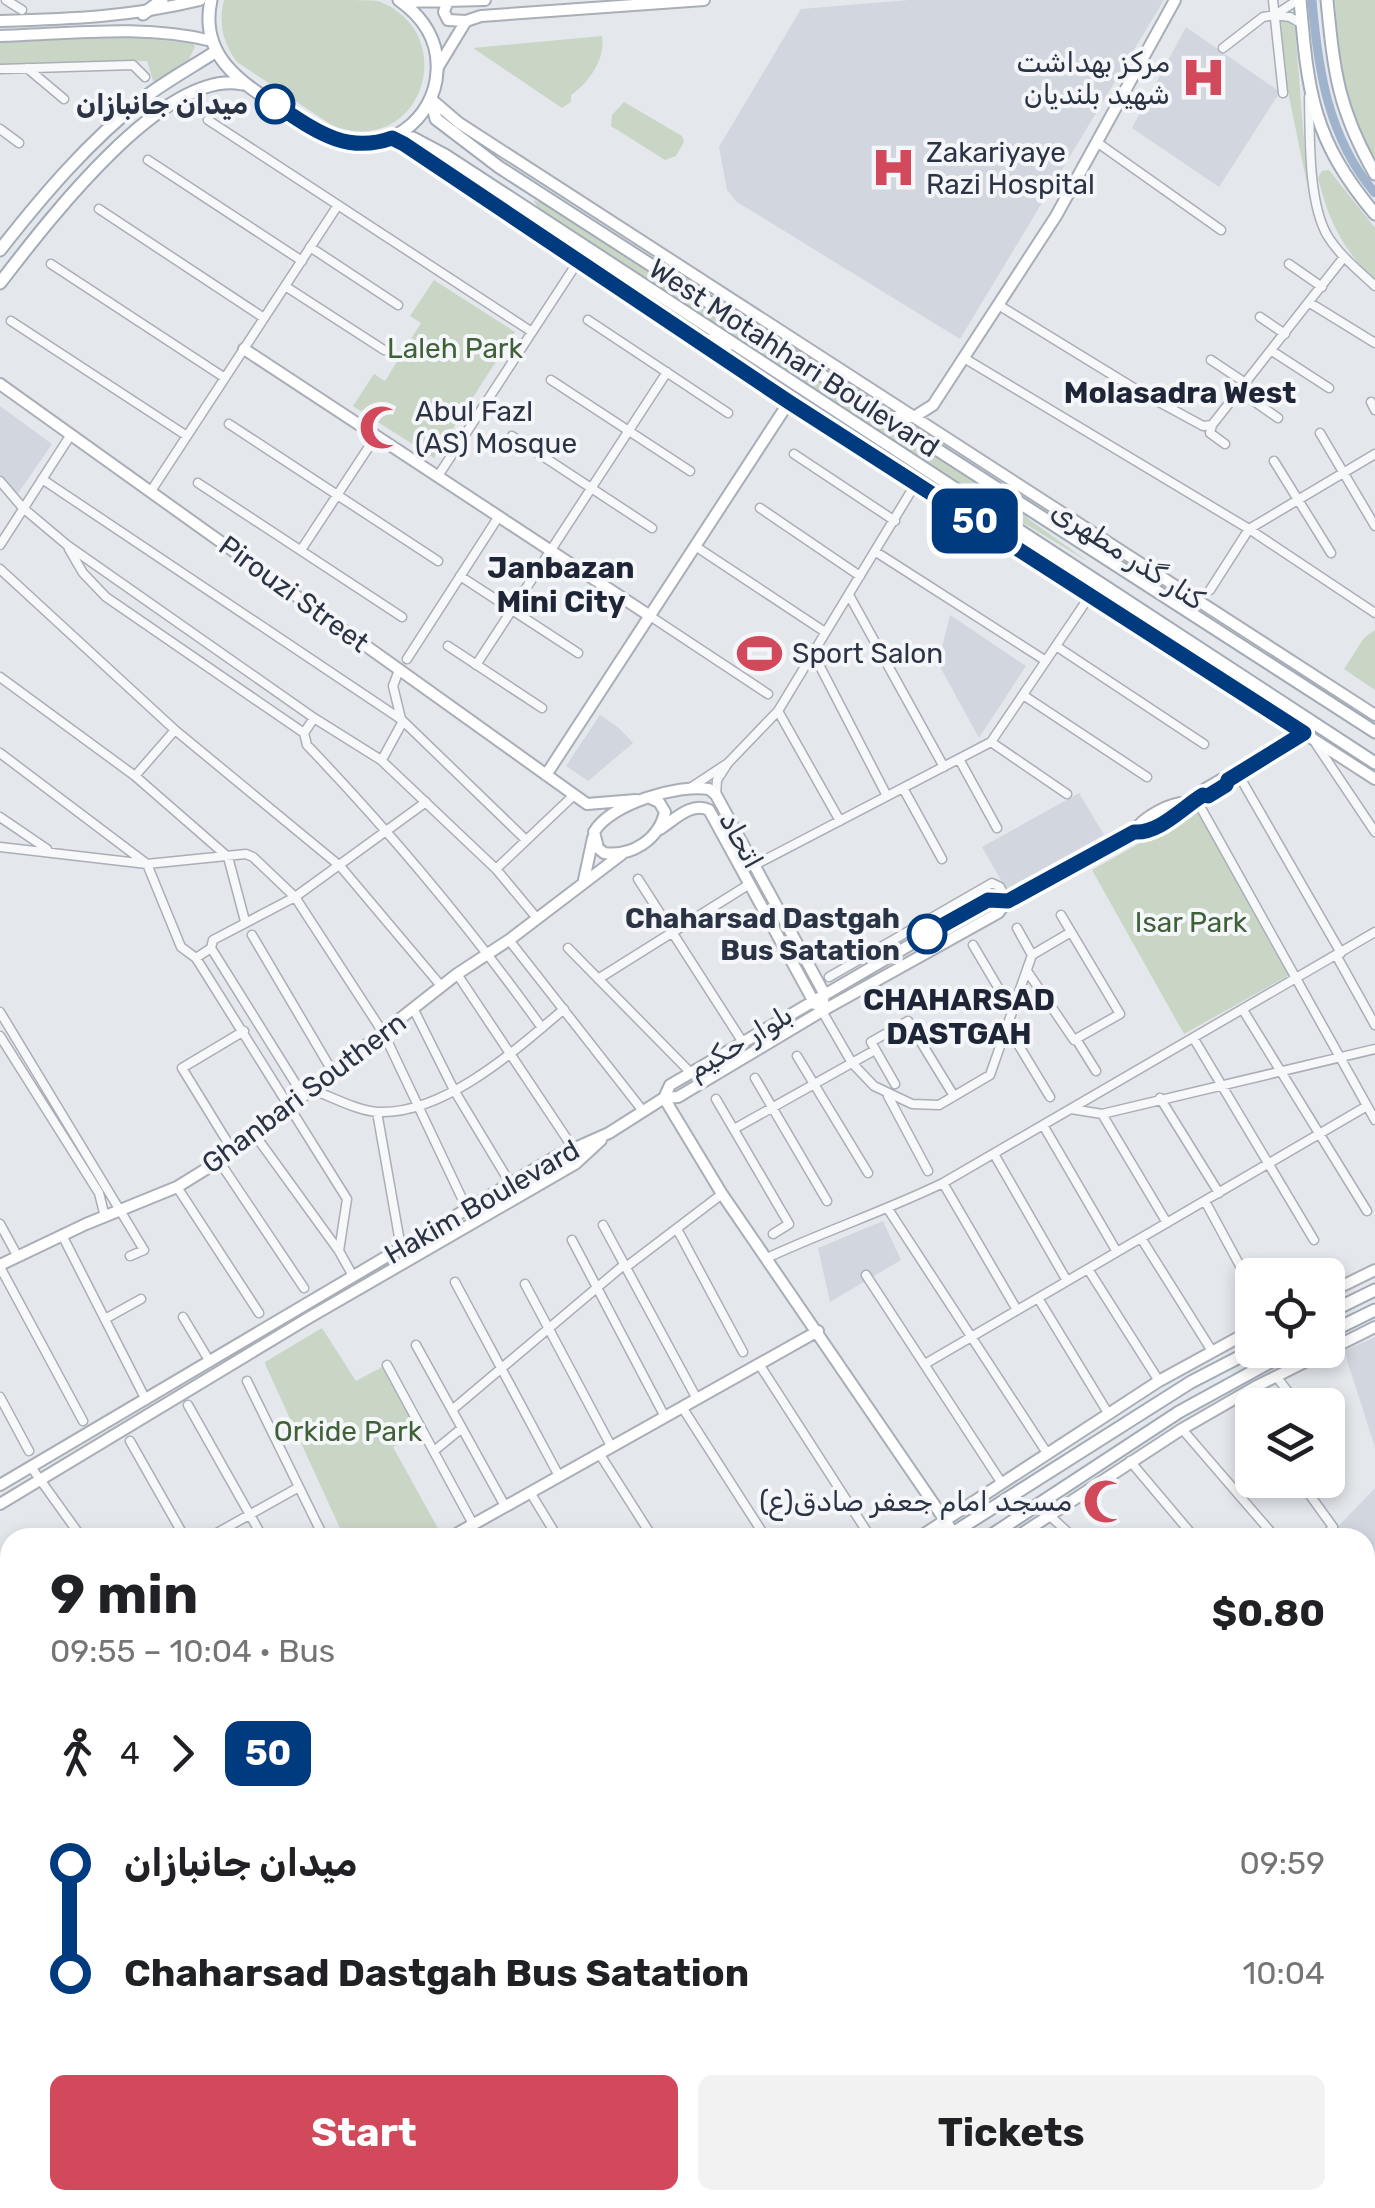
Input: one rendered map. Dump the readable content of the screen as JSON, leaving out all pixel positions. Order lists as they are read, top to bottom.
{
  "streets": {
    "main road": ["West Motahhari Boulevard"],
    "street": [
      "کنار گذر مطهری",
      "Pirouzi Street",
      "اتحاد",
      "بلوار حکیم",
      "Ghanbari Southern",
      "Hakim Boulevard"
    ]
  },
  "crossings": [
    ["West Motahhari Boulevard", "کنار گذر مطهری"],
    ["اتحاد", "بلوار حکیم"],
    ["اتحاد", "Ghanbari Southern"],
    ["بلوار حکیم", "Hakim Boulevard"]
  ],
  "districts": ["Molasadra West", "Janbazan Mini City", "CHAHARSAD DASTGAH"],
  "parks": ["Laleh Park", "Isar Park", "Orkide Park"],
  "places": {
    "hospital": ["مرکز بهداشت شهید بلندیان", "Zakariyaye Razi Hospital"],
    "other": ["میدان جانبازان", "Chaharsad Dastgah Bus Satation"],
    "mosque": ["Abul Fazl (AS) Mosque", "مسجد امام جعفر صادق(ع)"],
    "sports": ["Sport Salon"]
  },
  "lines": ["bus line 50"],
  "page": {
    "on_map": "50",
    "heading": ["9 min", "09:55 – 10:04 · Bus", "$0.80"],
    "legs": ["4", "50"],
    "list": [
      {
        "name": "میدان جانبازان",
        "value": "09:59"
      },
      {
        "name": "Chaharsad Dastgah Bus Satation",
        "value": "10:04"
      }
    ],
    "buttons": ["Start", "Tickets"]
  }
}
